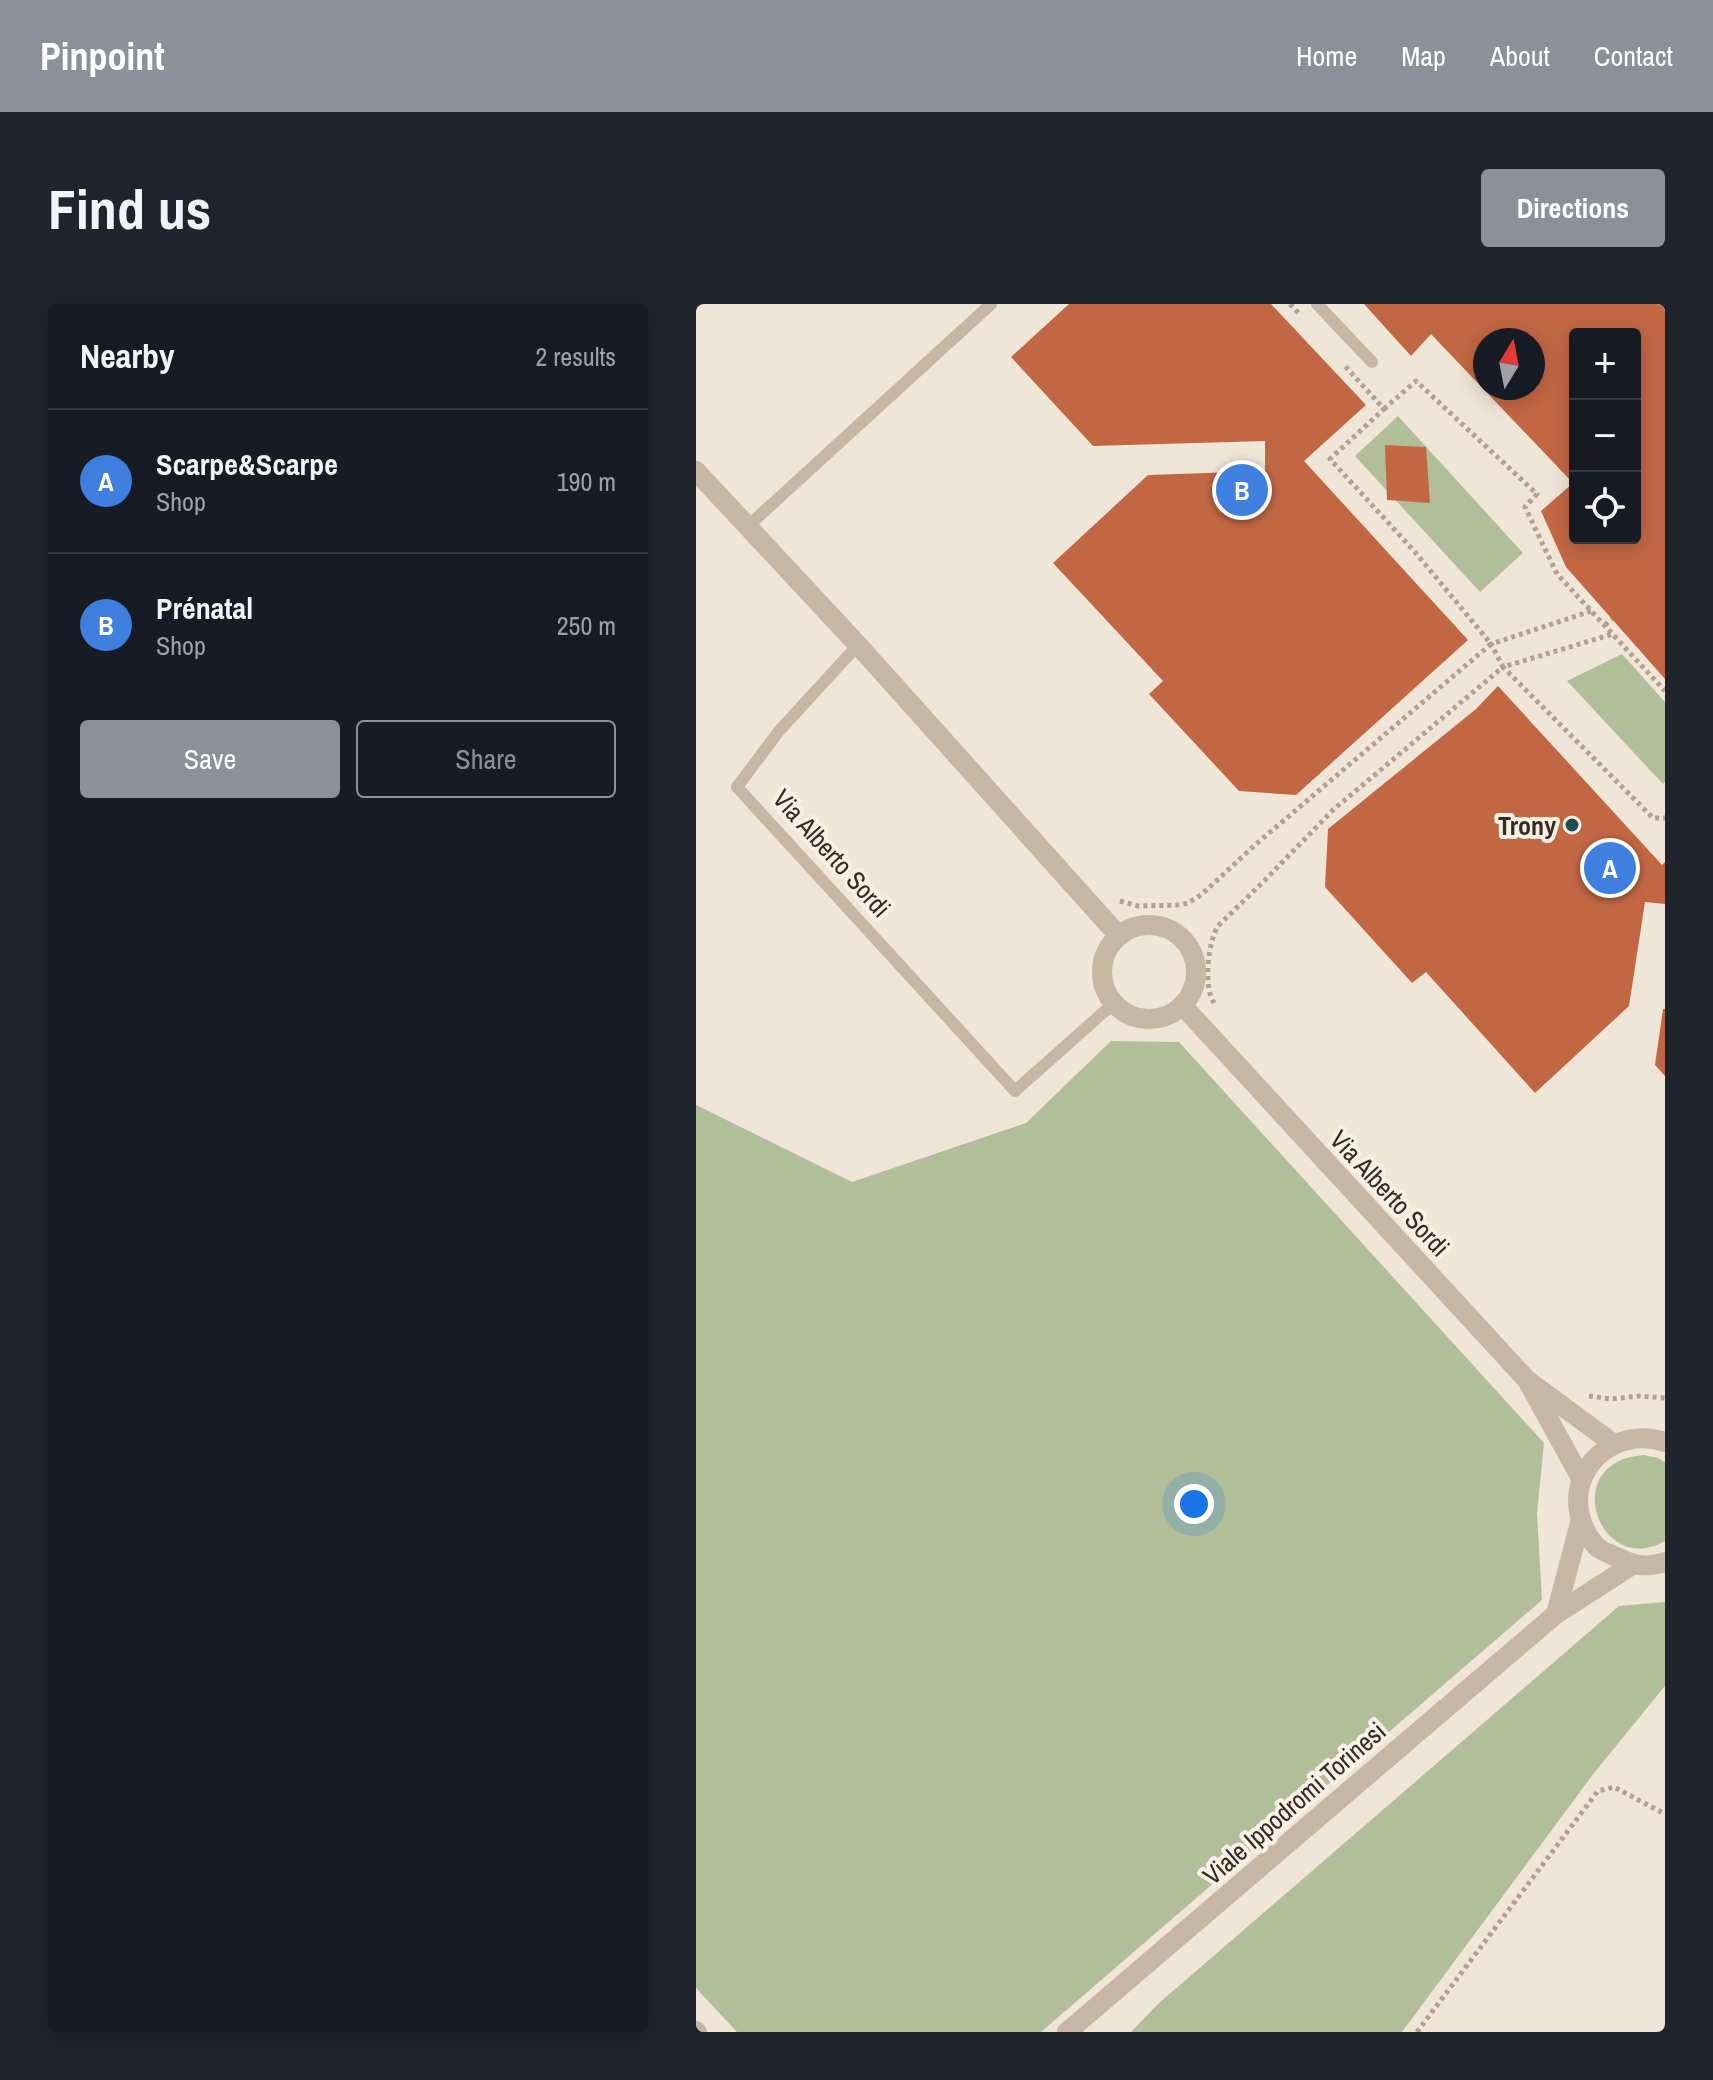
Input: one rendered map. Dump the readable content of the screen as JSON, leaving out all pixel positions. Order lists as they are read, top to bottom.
{
  "streets": {
    "street": ["Via Alberto Sordi", "Viale Ippodromi Torinesi"]
  },
  "places": ["Trony"],
  "north": "top",
  "page": {
    "header": "Pinpoint",
    "nav": [
      "Home",
      "Map",
      "About",
      "Contact"
    ],
    "buttons": [
      "Directions",
      ["Save", "Share"]
    ],
    "title": "Find us",
    "heading": ["Nearby", "2 results"],
    "map_buttons": ["+", "−"],
    "list": [
      {
        "mark": "A",
        "name": "Scarpe&Scarpe",
        "note": "Shop",
        "value": "190 m"
      },
      {
        "mark": "B",
        "name": "Prénatal",
        "note": "Shop",
        "value": "250 m"
      }
    ],
    "pins": ["B", "A"]
  }
}
